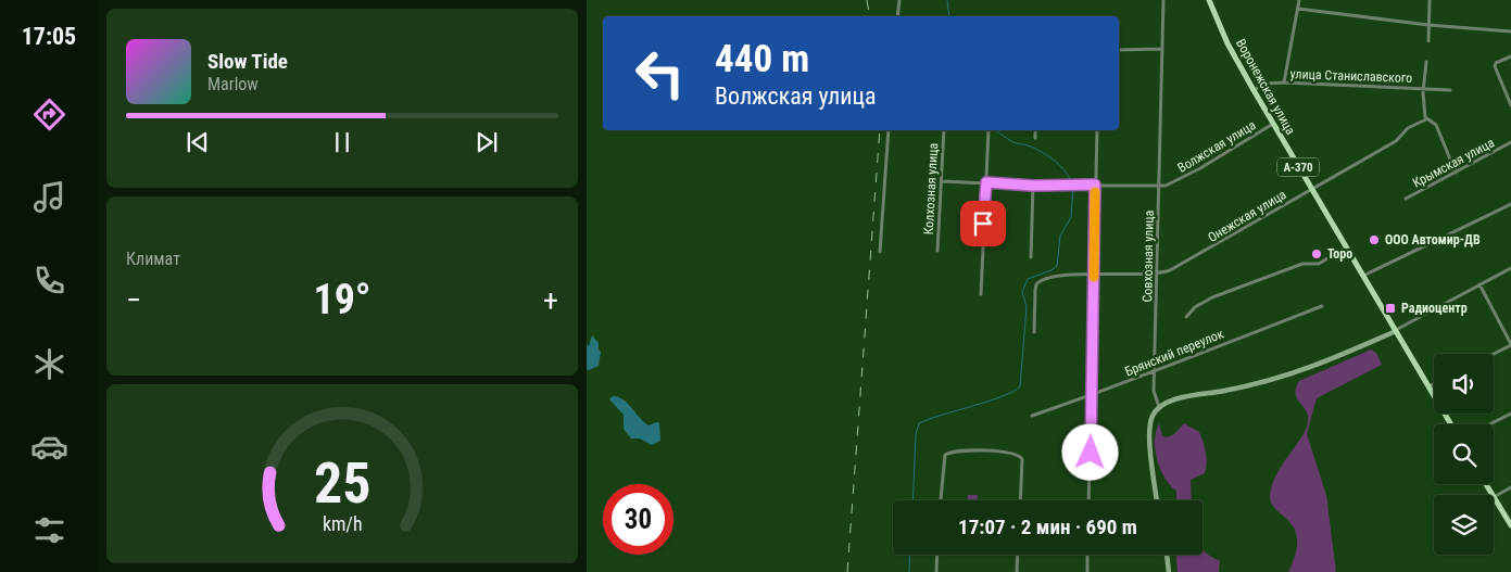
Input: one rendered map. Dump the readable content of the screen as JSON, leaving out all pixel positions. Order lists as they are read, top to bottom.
{
  "streets": {
    "highway": ["Воронежская улица", "А-370"],
    "main road": ["Совхозная улица"],
    "street": [
      "улица Станиславского",
      "Волжская улица",
      "Крымская улица",
      "Колхозная улица",
      "Онежская улица",
      "Брянский переулок"
    ]
  },
  "crossings": [
    ["улица Станиславского", "Воронежская улица"],
    ["Воронежская улица", "Волжская улица"],
    ["Воронежская улица", "Онежская улица"],
    ["Волжская улица", "Колхозная улица"],
    ["Волжская улица", "Совхозная улица"],
    ["Онежская улица", "Совхозная улица"],
    ["Совхозная улица", "Брянский переулок"]
  ],
  "places": {
    "other": ["ООО Автомир-ДВ", "Торо"],
    "transit": ["Радиоцентр"]
  },
  "page": {
    "tabs": "17:05",
    "turn": ["440 m", "Волжская улица"],
    "song": ["Slow Tide", "Marlow"],
    "tile": "Климат",
    "heat": ["−", "19°", "+"],
    "limit": "30",
    "trip": "17:07 · 2 мин · 690 m",
    "gauge": ["25", "km/h"]
  }
}
